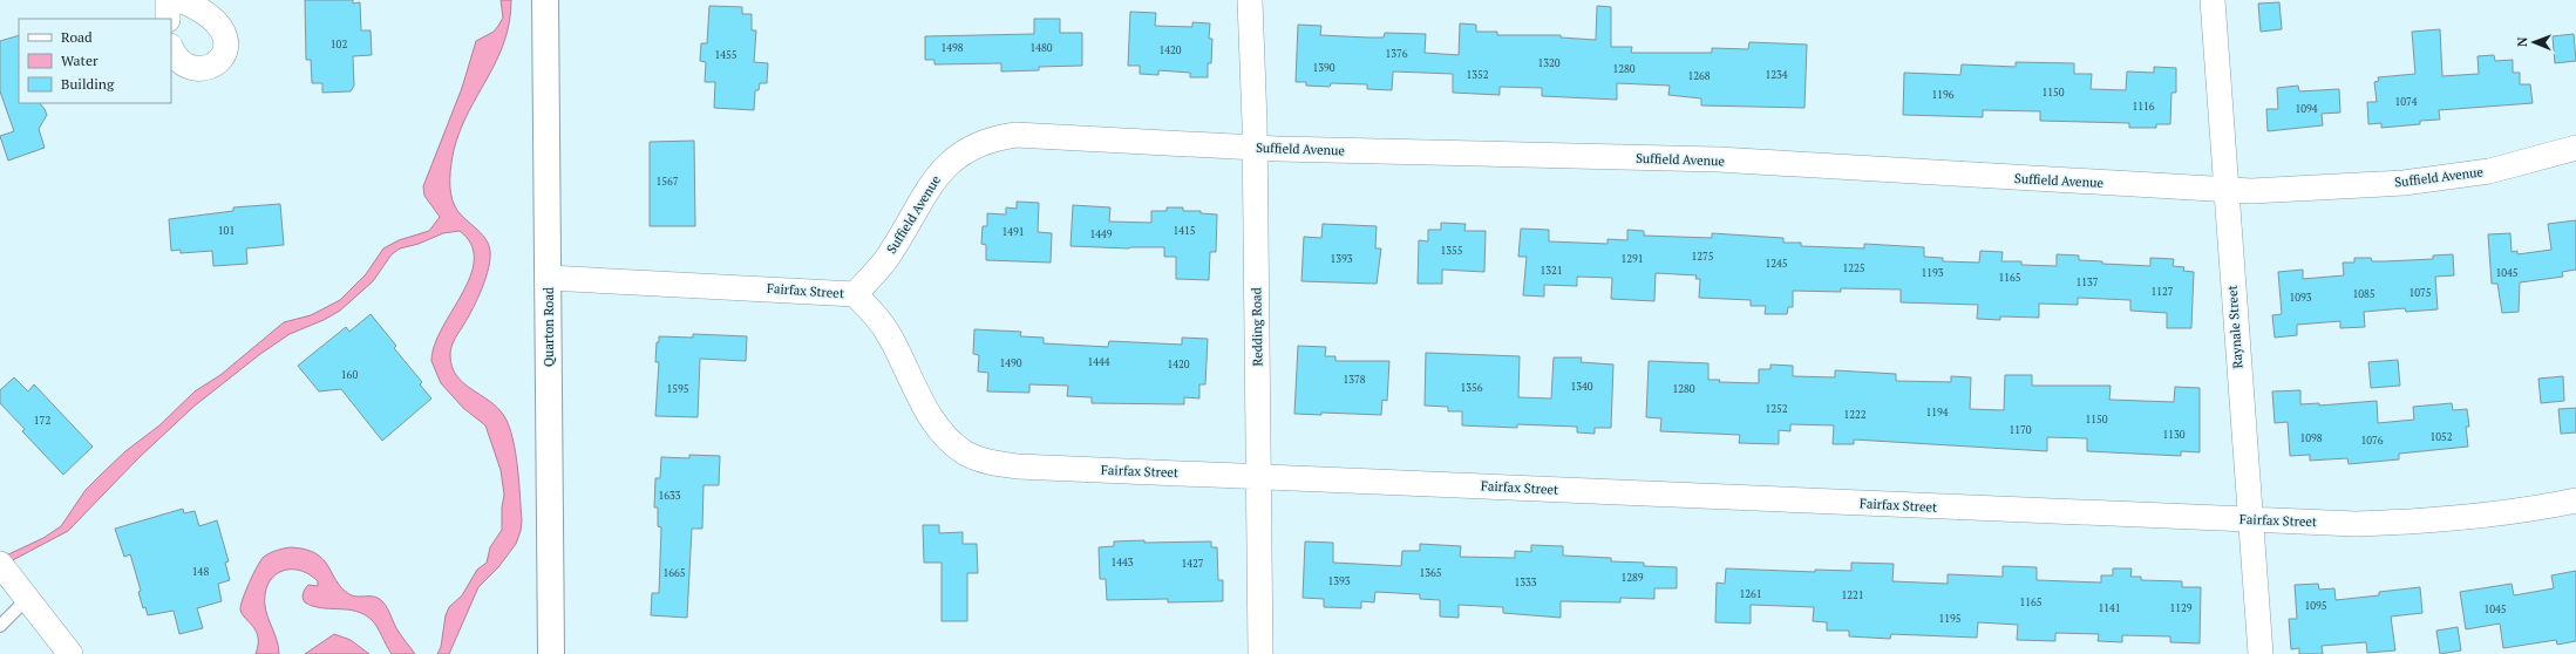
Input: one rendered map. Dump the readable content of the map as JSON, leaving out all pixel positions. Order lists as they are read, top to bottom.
{
  "streets": {
    "street": [
      "Suffield Avenue",
      "Fairfax Street",
      "Quarton Road",
      "Redding Road",
      "Raynale Street"
    ]
  },
  "crossings": [
    ["Suffield Avenue", "Fairfax Street"],
    ["Suffield Avenue", "Redding Road"],
    ["Suffield Avenue", "Raynale Street"],
    ["Fairfax Street", "Quarton Road"],
    ["Fairfax Street", "Redding Road"],
    ["Fairfax Street", "Raynale Street"]
  ],
  "house_numbers": [
    "102",
    "1498",
    "1480",
    "1420",
    "1376",
    "1455",
    "1320",
    "1390",
    "1280",
    "1352",
    "1234",
    "1268",
    "1150",
    "1196",
    "1074",
    "1116",
    "1094",
    "1567",
    "101",
    "1415",
    "1491",
    "1449",
    "1355",
    "1275",
    "1393",
    "1291",
    "1245",
    "1225",
    "1321",
    "1193",
    "1045",
    "1165",
    "1137",
    "1127",
    "1075",
    "1085",
    "1093",
    "1444",
    "1490",
    "1420",
    "160",
    "1378",
    "1340",
    "1356",
    "1595",
    "1280",
    "1252",
    "1194",
    "1222",
    "1150",
    "172",
    "1170",
    "1130",
    "1052",
    "1098",
    "1076",
    "1633",
    "1443",
    "1427",
    "148",
    "1665",
    "1365",
    "1289",
    "1393",
    "1333",
    "1261",
    "1221",
    "1165",
    "1095",
    "1141",
    "1129",
    "1045",
    "1195"
  ],
  "legend": ["Road", "Water", "Building"],
  "north": "left"
}
